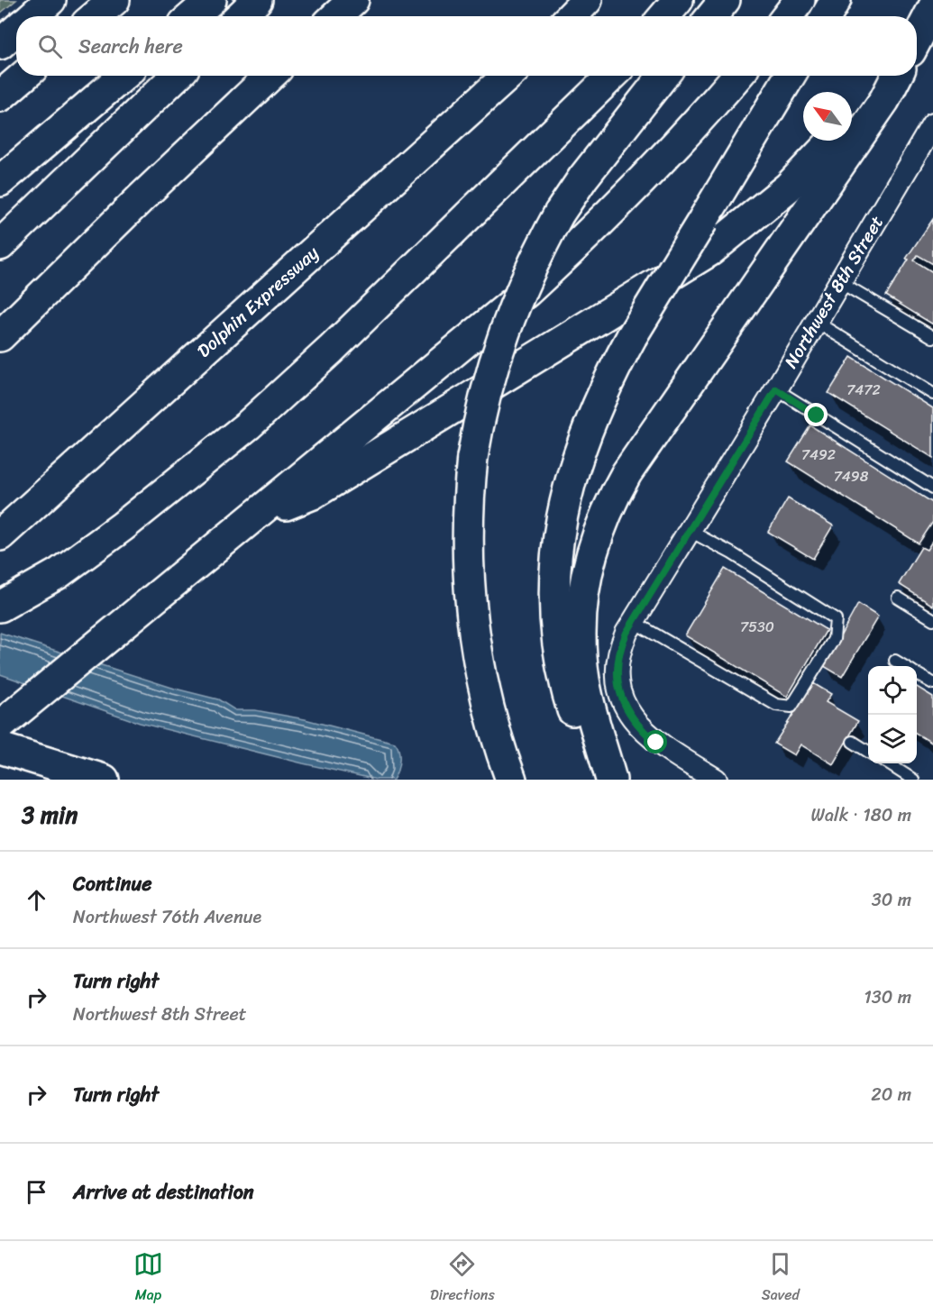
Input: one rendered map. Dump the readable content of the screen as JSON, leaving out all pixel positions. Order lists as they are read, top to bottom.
{
  "streets": {
    "highway": ["Dolphin Expressway"],
    "street": ["Northwest 8th Street"]
  },
  "house_numbers": [
    "7472",
    "7492",
    "7498",
    "7530"
  ],
  "north": "top left",
  "page": {
    "search": "Search here",
    "heading": ["3 min", "Walk · 180 m"],
    "list": [
      ["Continue", "Northwest 76th Avenue", "30 m"],
      ["Turn right", "Northwest 8th Street", "130 m"],
      ["Turn right", "20 m"],
      "Arrive at destination"
    ],
    "nav": ["Map", "Directions", "Saved"]
  }
}
